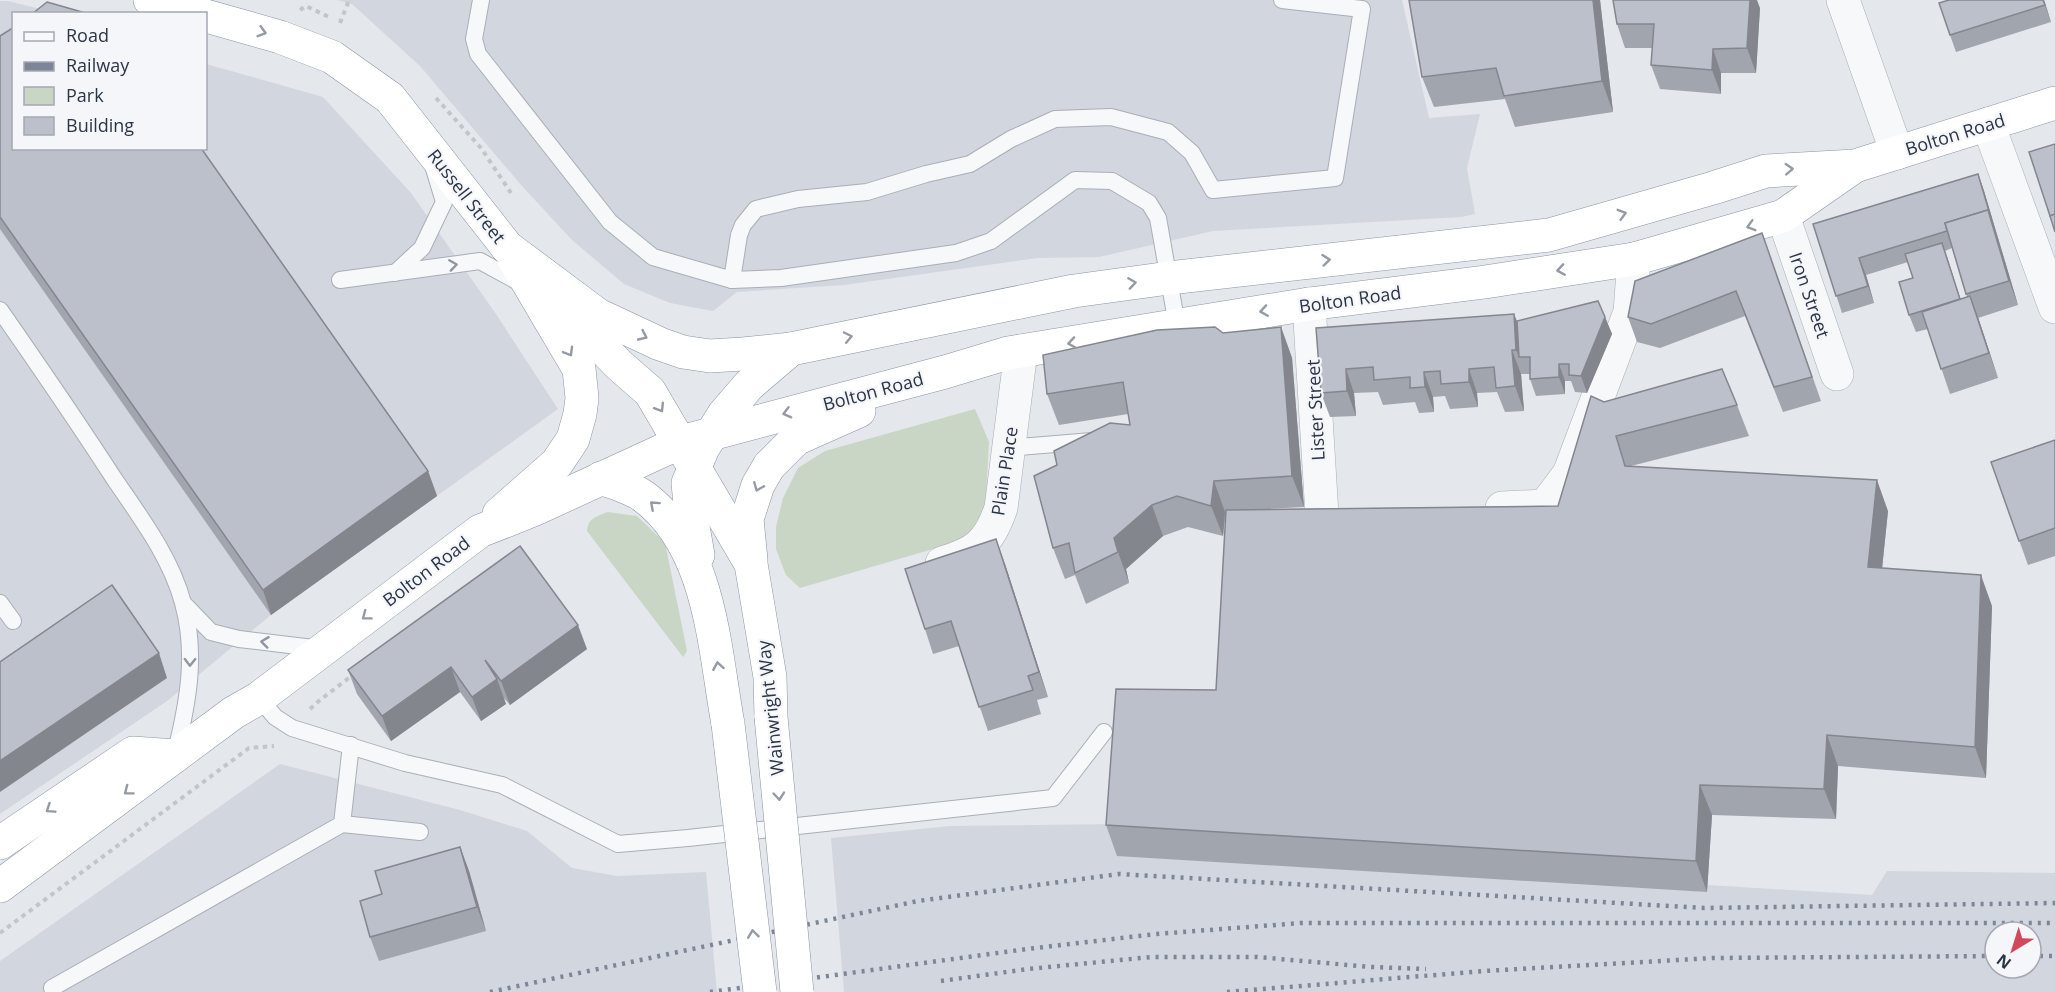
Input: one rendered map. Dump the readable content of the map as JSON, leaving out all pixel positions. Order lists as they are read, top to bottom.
{
  "streets": {
    "highway": ["Bolton Road", "Russell Street", "Wainwright Way"],
    "street": ["Iron Street", "Lister Street", "Plain Place"]
  },
  "crossings": [
    ["Bolton Road", "Russell Street"],
    ["Bolton Road", "Iron Street"],
    ["Bolton Road", "Lister Street"],
    ["Bolton Road", "Plain Place"],
    ["Bolton Road", "Wainwright Way"],
    ["Russell Street", "Wainwright Way"]
  ],
  "one_way": ["Russell Street"],
  "legend": [
    "Road",
    "Railway",
    "Park",
    "Building"
  ],
  "north": "bottom left"
}
